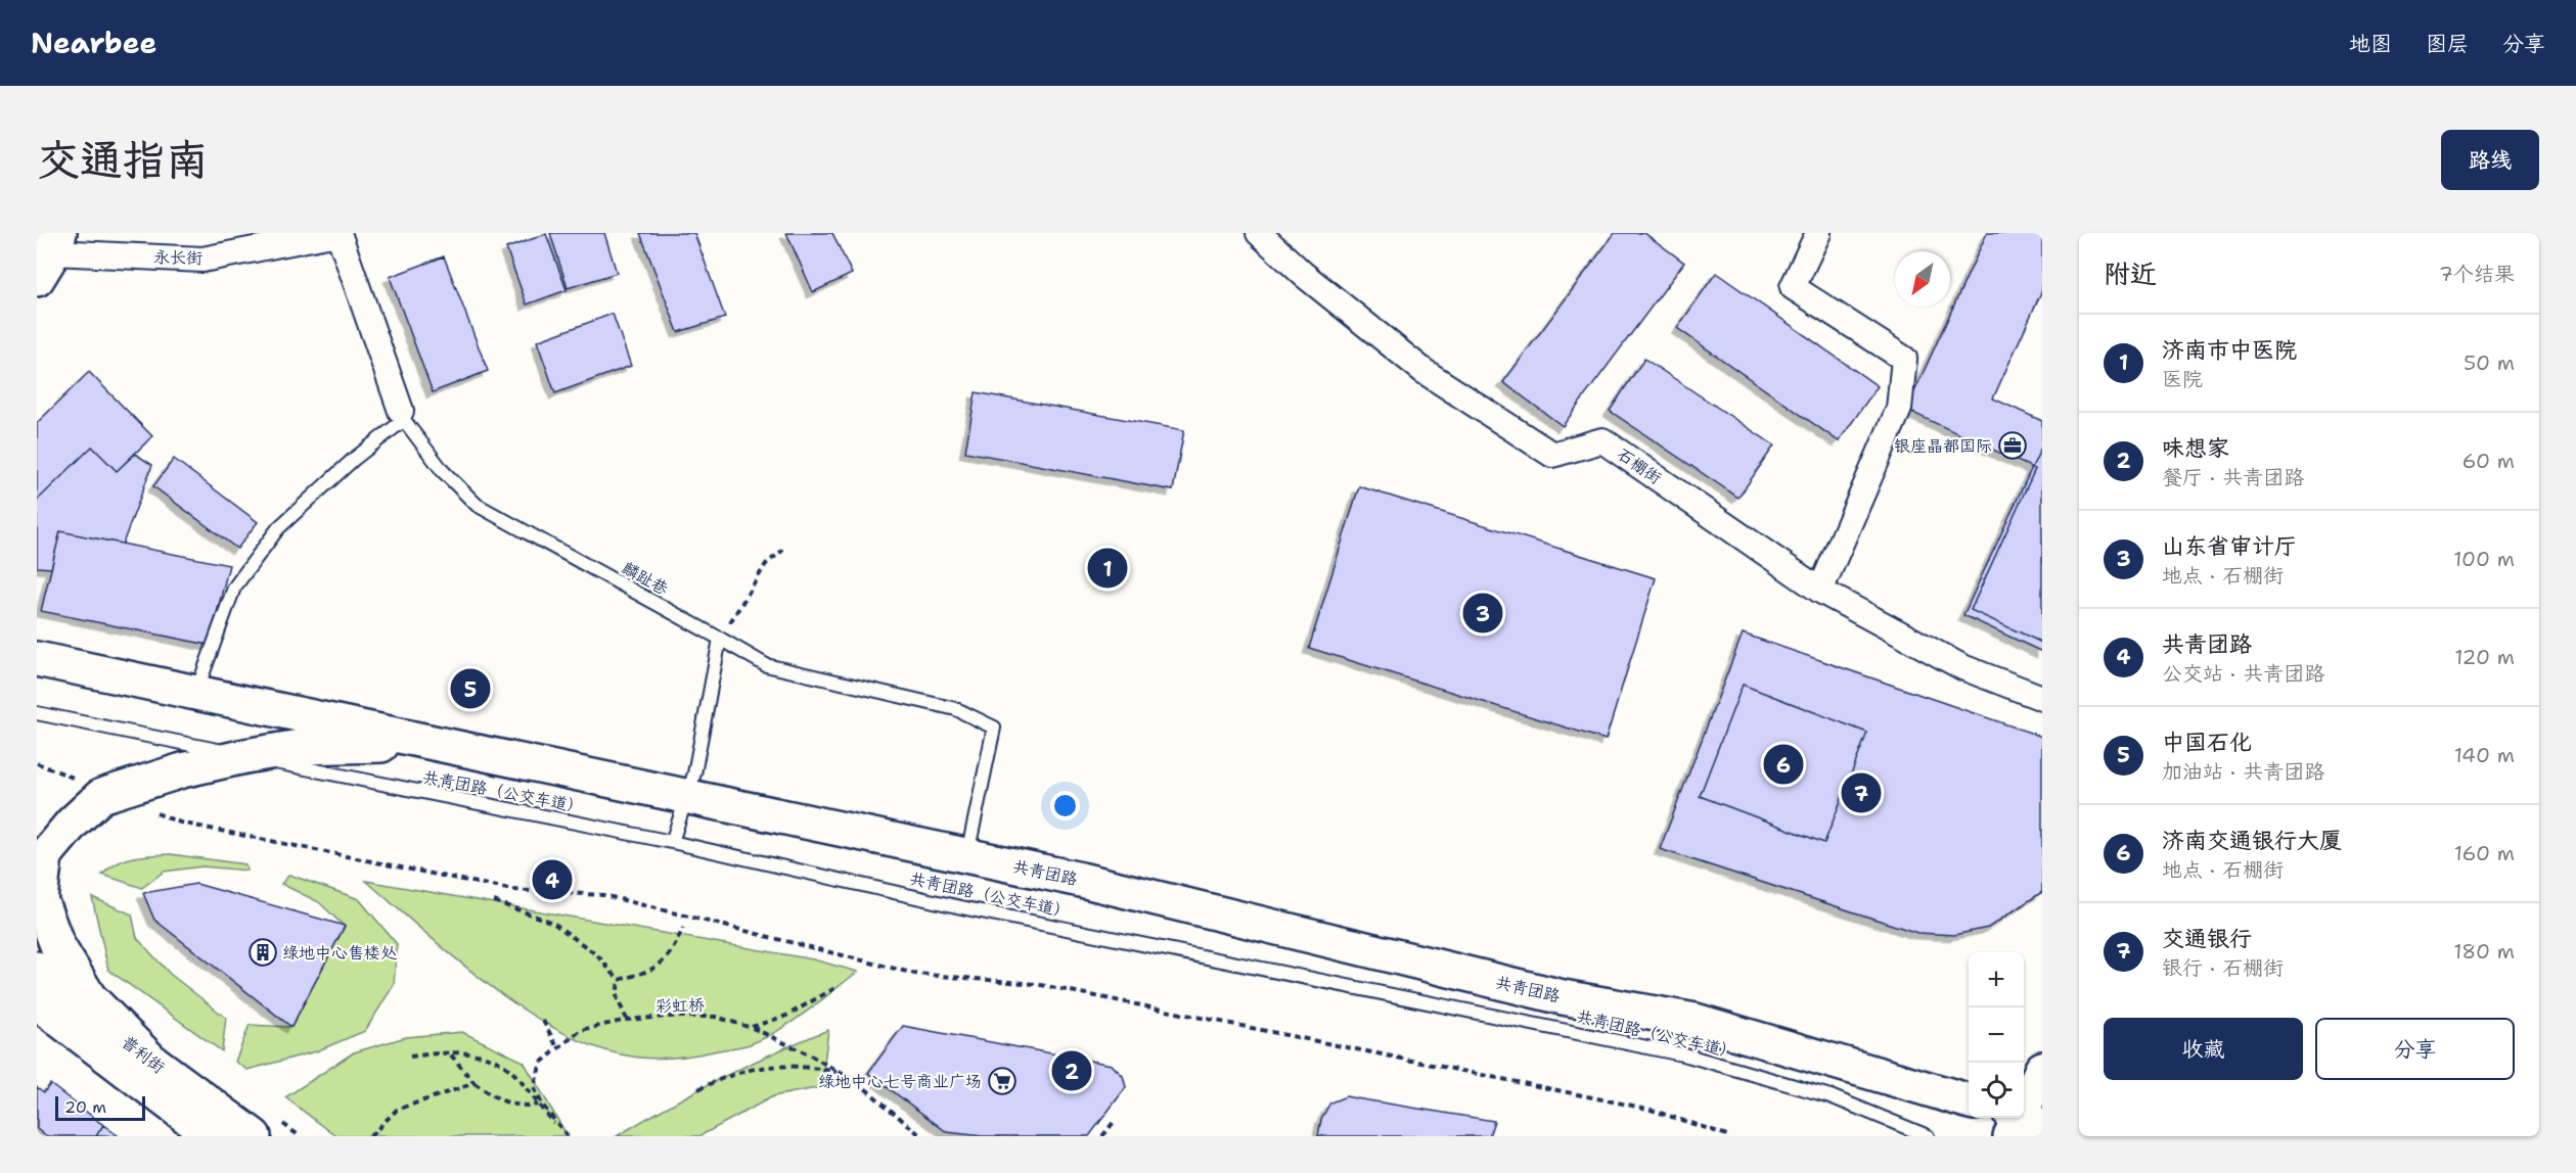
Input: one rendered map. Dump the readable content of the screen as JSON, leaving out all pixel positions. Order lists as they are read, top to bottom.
{
  "streets": {
    "main road": ["共青团路", "普利街"],
    "street": ["永长街", "石棚街"],
    "lane": ["麟趾巷", "共青团路（公交车道）"],
    "path": ["彩虹桥"]
  },
  "crossings": [
    ["麟趾巷", "共青团路"]
  ],
  "places": {
    "office": ["银座晶都国际"],
    "building": ["绿地中心售楼处"],
    "supermarket": ["绿地中心七号商业广场"]
  },
  "scale_bar": "20 m",
  "north": "bottom left",
  "page": {
    "header": "Nearbee",
    "nav": ["地图", "图层", "分享"],
    "buttons": [
      "路线",
      ["收藏", "分享"]
    ],
    "title": "交通指南",
    "heading": ["附近", "7个结果"],
    "list": [
      {
        "mark": "1",
        "name": "济南市中医院",
        "note": "医院",
        "value": "50 m"
      },
      {
        "mark": "2",
        "name": "味想家",
        "note": "餐厅 · 共青团路",
        "value": "60 m"
      },
      {
        "mark": "3",
        "name": "山东省审计厅",
        "note": "地点 · 石棚街",
        "value": "100 m"
      },
      {
        "mark": "4",
        "name": "共青团路",
        "note": "公交站 · 共青团路",
        "value": "120 m"
      },
      {
        "mark": "5",
        "name": "中国石化",
        "note": "加油站 · 共青团路",
        "value": "140 m"
      },
      {
        "mark": "6",
        "name": "济南交通银行大厦",
        "note": "地点 · 石棚街",
        "value": "160 m"
      },
      {
        "mark": "7",
        "name": "交通银行",
        "note": "银行 · 石棚街",
        "value": "180 m"
      }
    ],
    "pins": [
      "1",
      "3",
      "5",
      "6",
      "7",
      "4",
      "2"
    ],
    "map_buttons": ["+", "−"],
    "scale": "20 m"
  }
}
